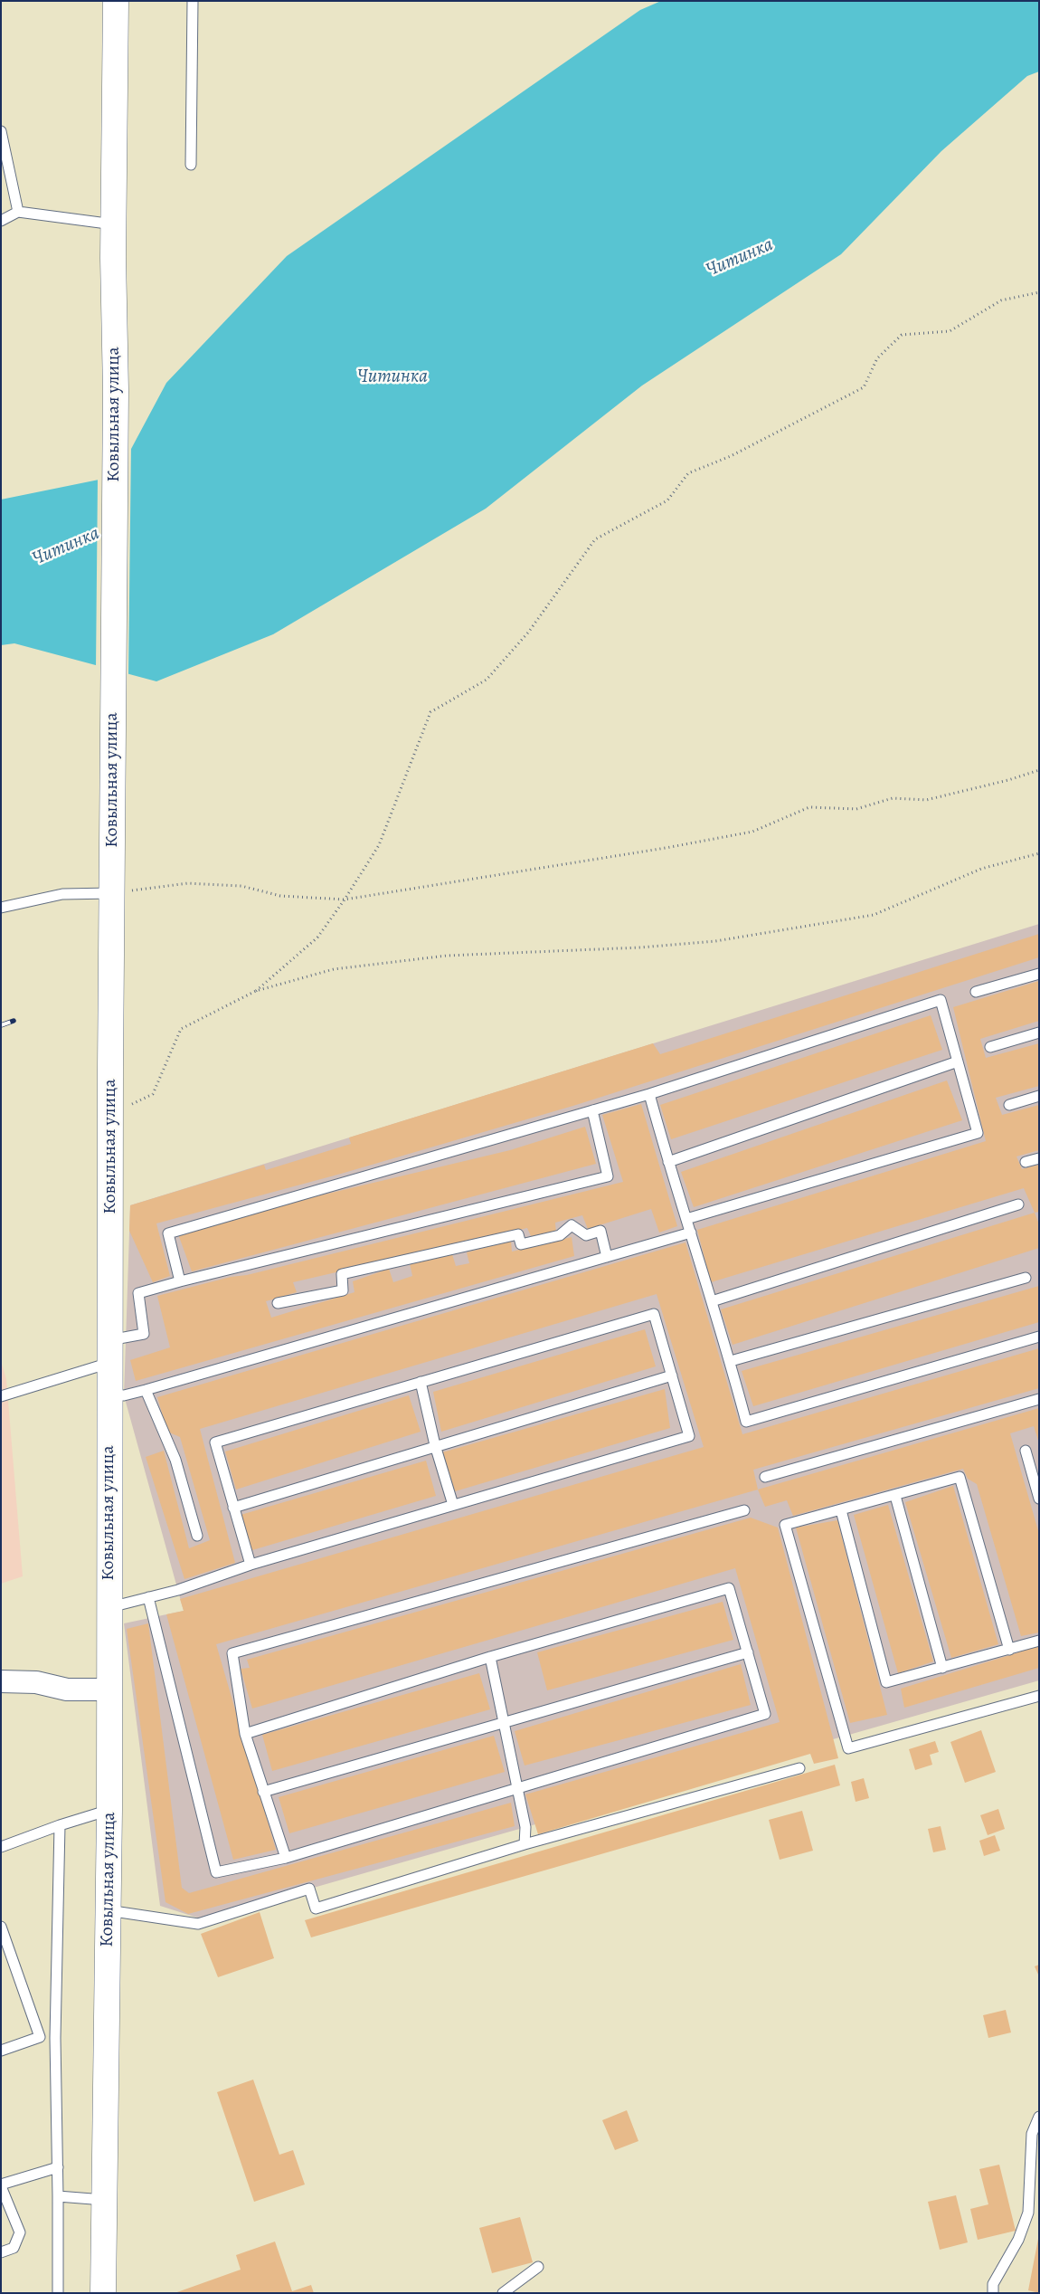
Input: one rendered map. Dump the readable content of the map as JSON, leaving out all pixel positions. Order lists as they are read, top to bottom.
{
  "streets": {
    "main road": ["Ковыльная улица"]
  },
  "water": ["Читинка"]
}
